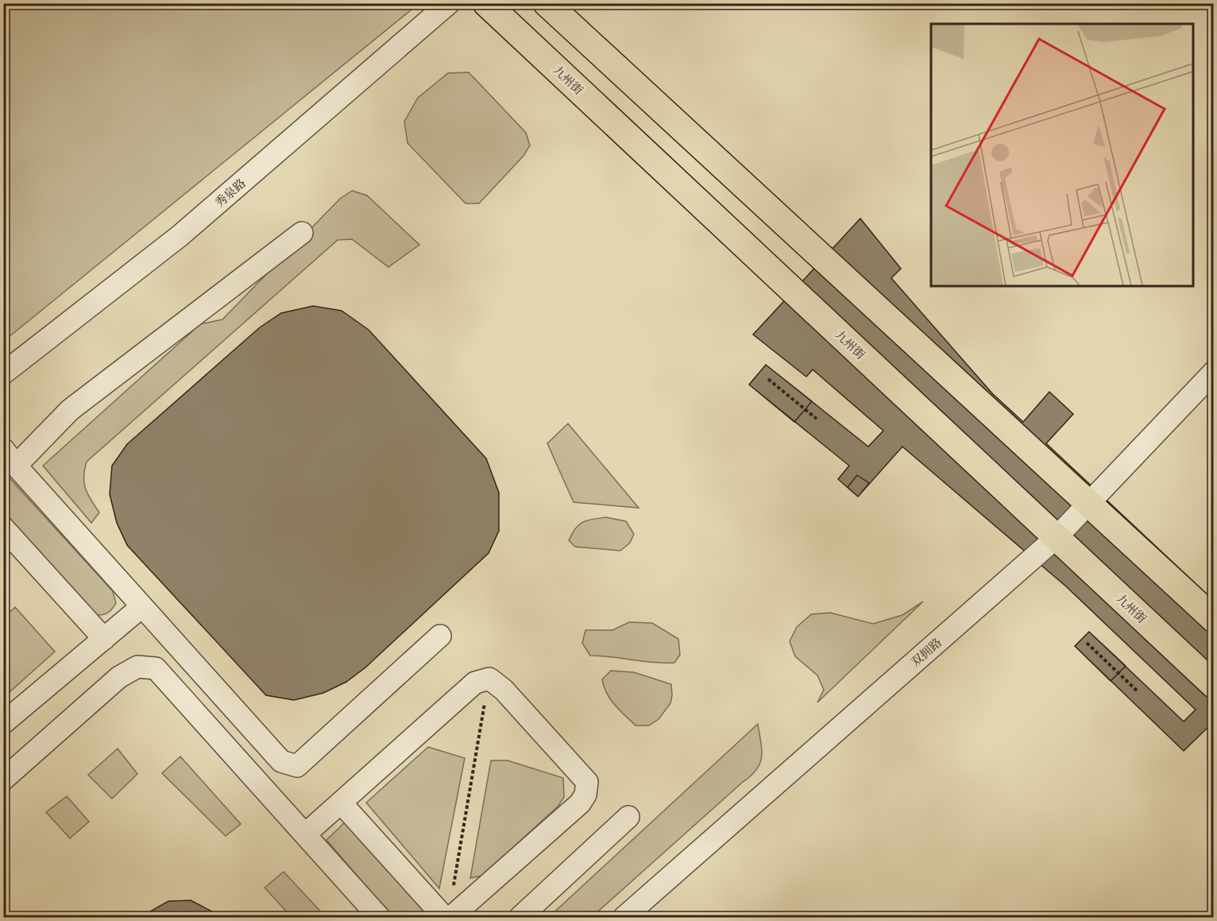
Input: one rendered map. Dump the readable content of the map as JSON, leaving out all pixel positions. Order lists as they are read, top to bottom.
{
  "streets": {
    "main road": ["九州街"],
    "street": ["秀泉路", "双拥路"]
  },
  "crossings": [
    ["九州街", "双拥路"]
  ]
}
